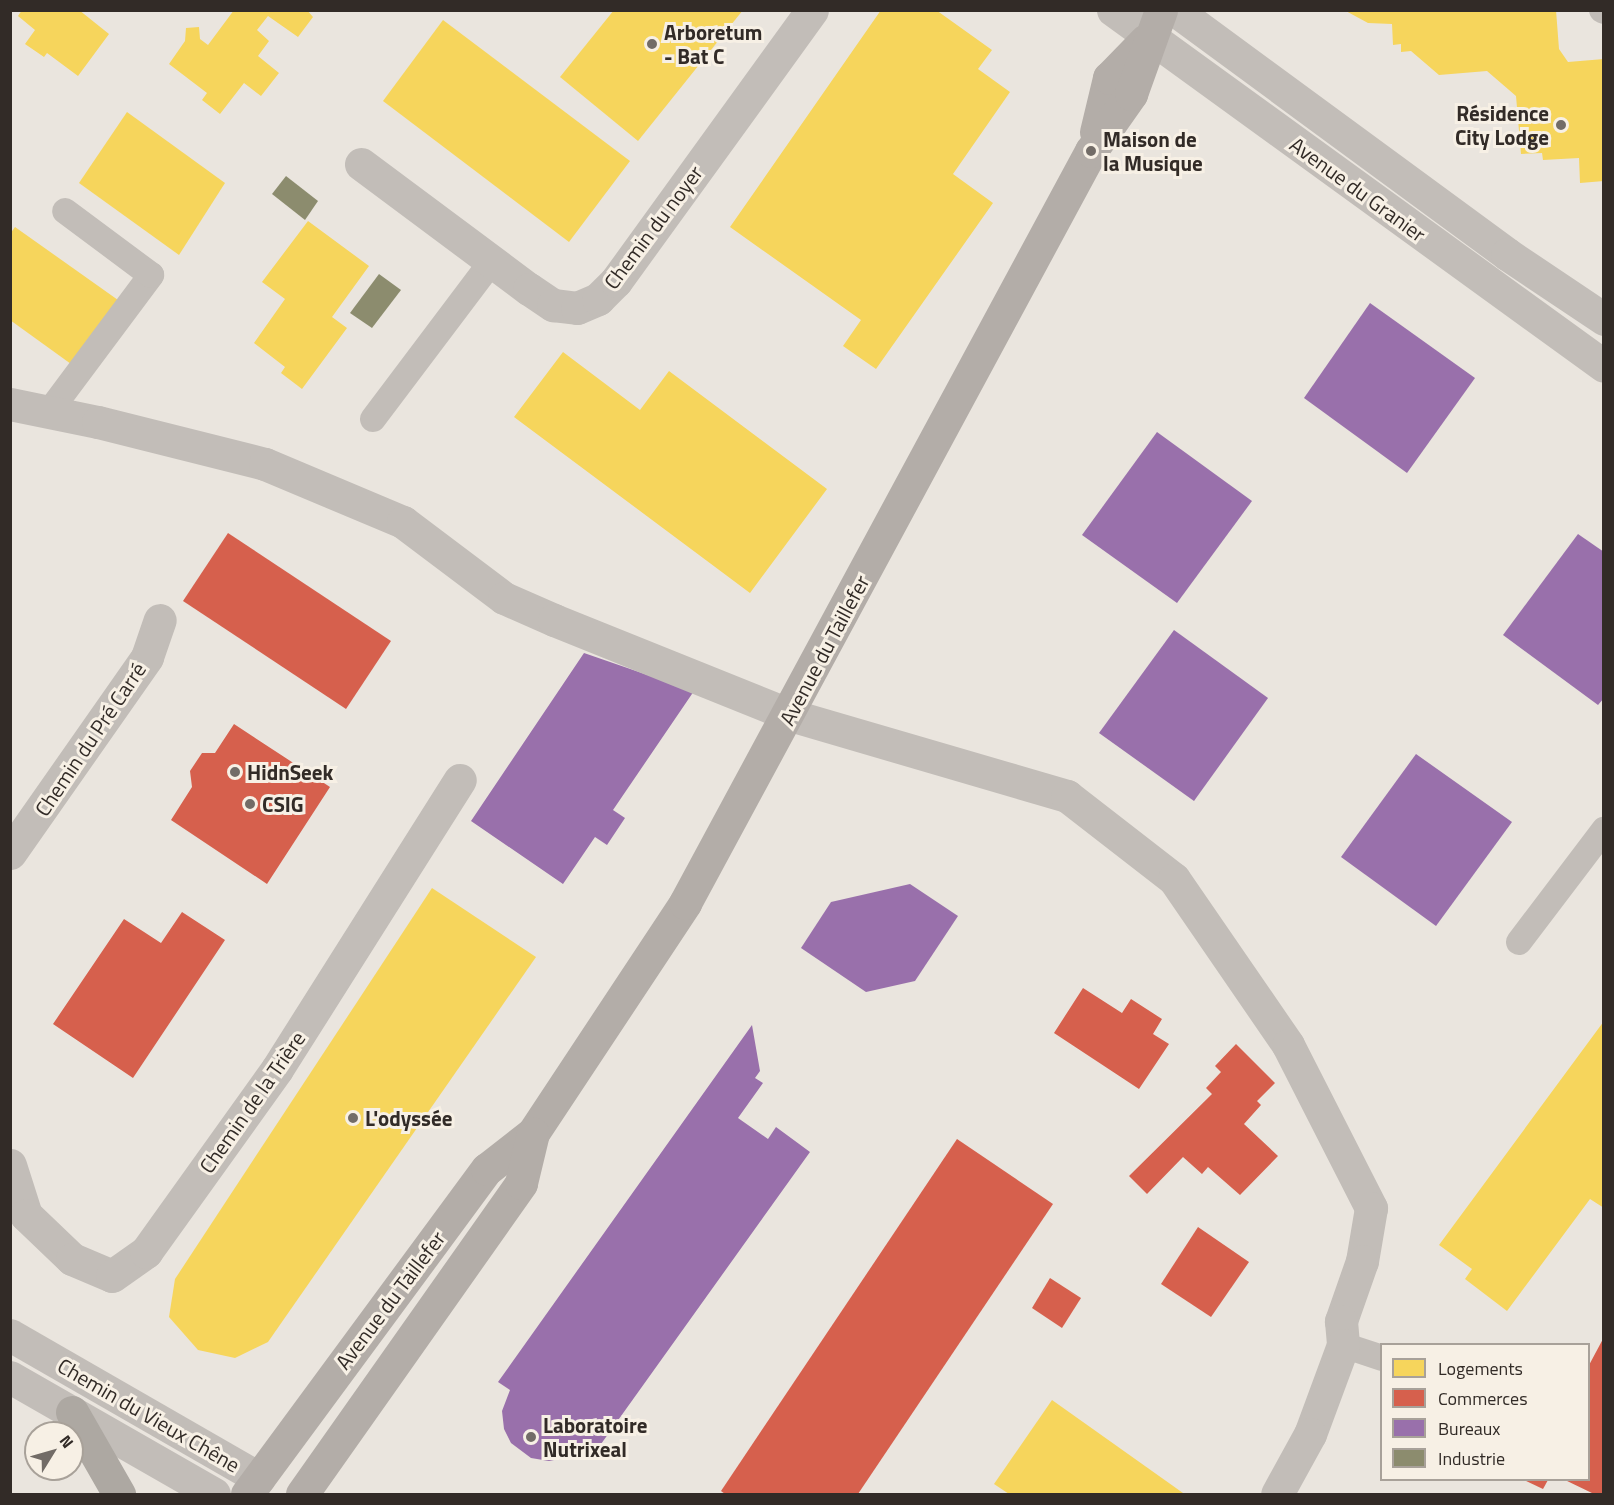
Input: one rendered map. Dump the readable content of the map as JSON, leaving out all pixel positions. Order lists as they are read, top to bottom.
{
  "streets": {
    "main road": ["Avenue du Taillefer", "Chemin du Vieux Chêne"],
    "street": [
      "Avenue du Granier",
      "Chemin du noyer",
      "Chemin du Pré Carré",
      "Chemin de la Trière"
    ]
  },
  "crossings": [
    ["Avenue du Granier", "Avenue du Taillefer"],
    ["Avenue du Taillefer", "Chemin du Vieux Chêne"]
  ],
  "places": [
    "Arboretum - Bat C",
    "Résidence City Lodge",
    "Maison de la Musique",
    "HidnSeek",
    "CSIG",
    "L'odyssée",
    "Laboratoire Nutrixeal"
  ],
  "legend": [
    "Logements",
    "Commerces",
    "Bureaux",
    "Industrie"
  ],
  "north": "top right"
}
